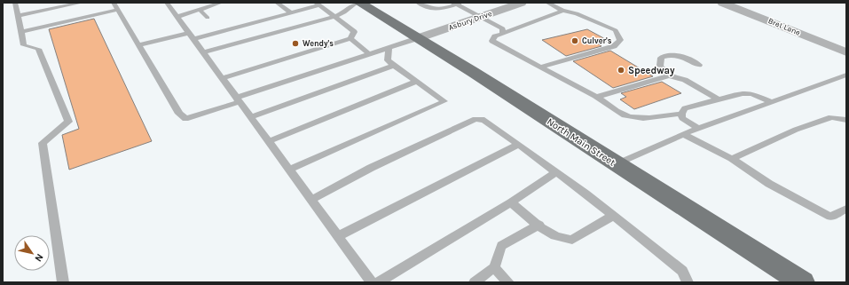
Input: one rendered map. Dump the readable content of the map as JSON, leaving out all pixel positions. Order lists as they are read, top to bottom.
{
  "streets": {
    "main road": ["North Main Street"],
    "street": ["Asbury Drive", "Bret Lane"]
  },
  "crossings": [
    ["Asbury Drive", "North Main Street"]
  ],
  "places": ["Culver's", "Wendy's", "Speedway"],
  "north": "bottom right"
}
